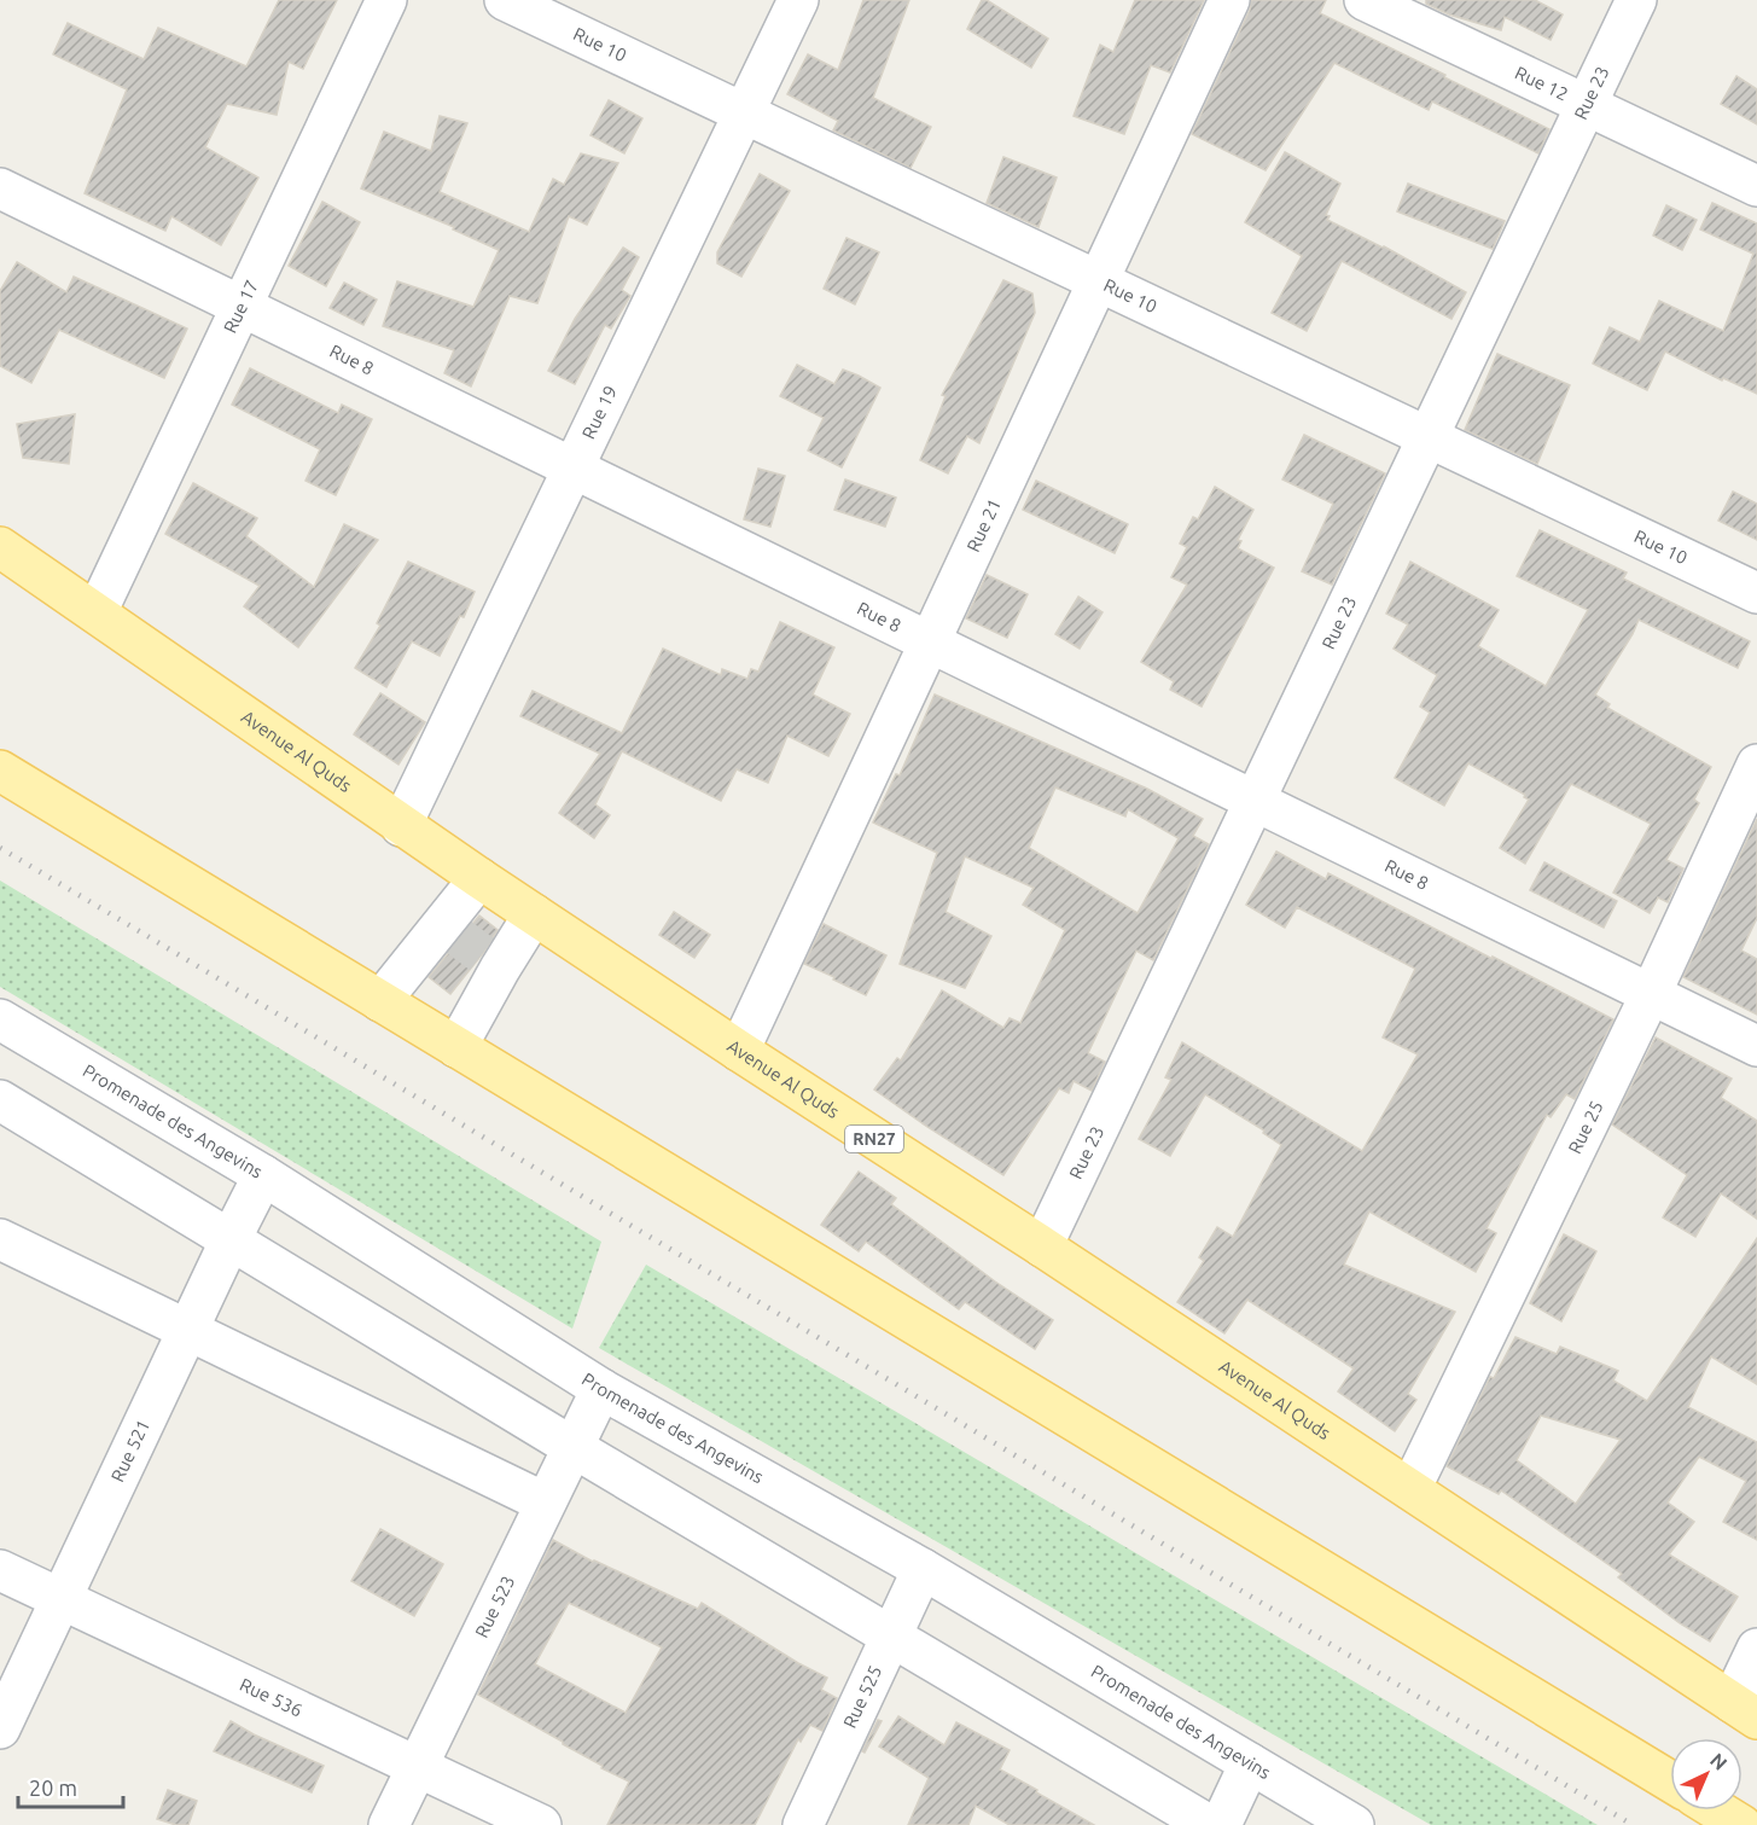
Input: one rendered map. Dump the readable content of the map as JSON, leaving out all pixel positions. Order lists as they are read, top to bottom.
{
  "streets": {
    "main road": ["Avenue Al Quds", "RN27"],
    "street": [
      "Rue 10",
      "Rue 12",
      "Rue 23",
      "Rue 17",
      "Rue 8",
      "Rue 19",
      "Rue 21",
      "Promenade des Angevins",
      "Rue 25",
      "Rue 521",
      "Rue 523",
      "Rue 536",
      "Rue 525"
    ]
  },
  "crossings": [
    ["Rue 10", "Rue 23"],
    ["Rue 10", "Rue 19"],
    ["Rue 10", "Rue 21"],
    ["Rue 12", "Rue 23"],
    ["Rue 23", "Rue 8"],
    ["Rue 23", "Avenue Al Quds"],
    ["Rue 17", "Rue 8"],
    ["Rue 17", "Avenue Al Quds"],
    ["Rue 8", "Rue 19"],
    ["Rue 8", "Rue 21"],
    ["Rue 8", "Rue 25"],
    ["Rue 19", "Avenue Al Quds"],
    ["Rue 21", "Avenue Al Quds"],
    ["Avenue Al Quds", "Rue 25"],
    ["Promenade des Angevins", "Rue 521"],
    ["Promenade des Angevins", "Rue 523"],
    ["Promenade des Angevins", "Rue 525"],
    ["Rue 521", "Rue 536"],
    ["Rue 523", "Rue 536"]
  ],
  "scale_bar": "20 m",
  "north": "top right"
}
